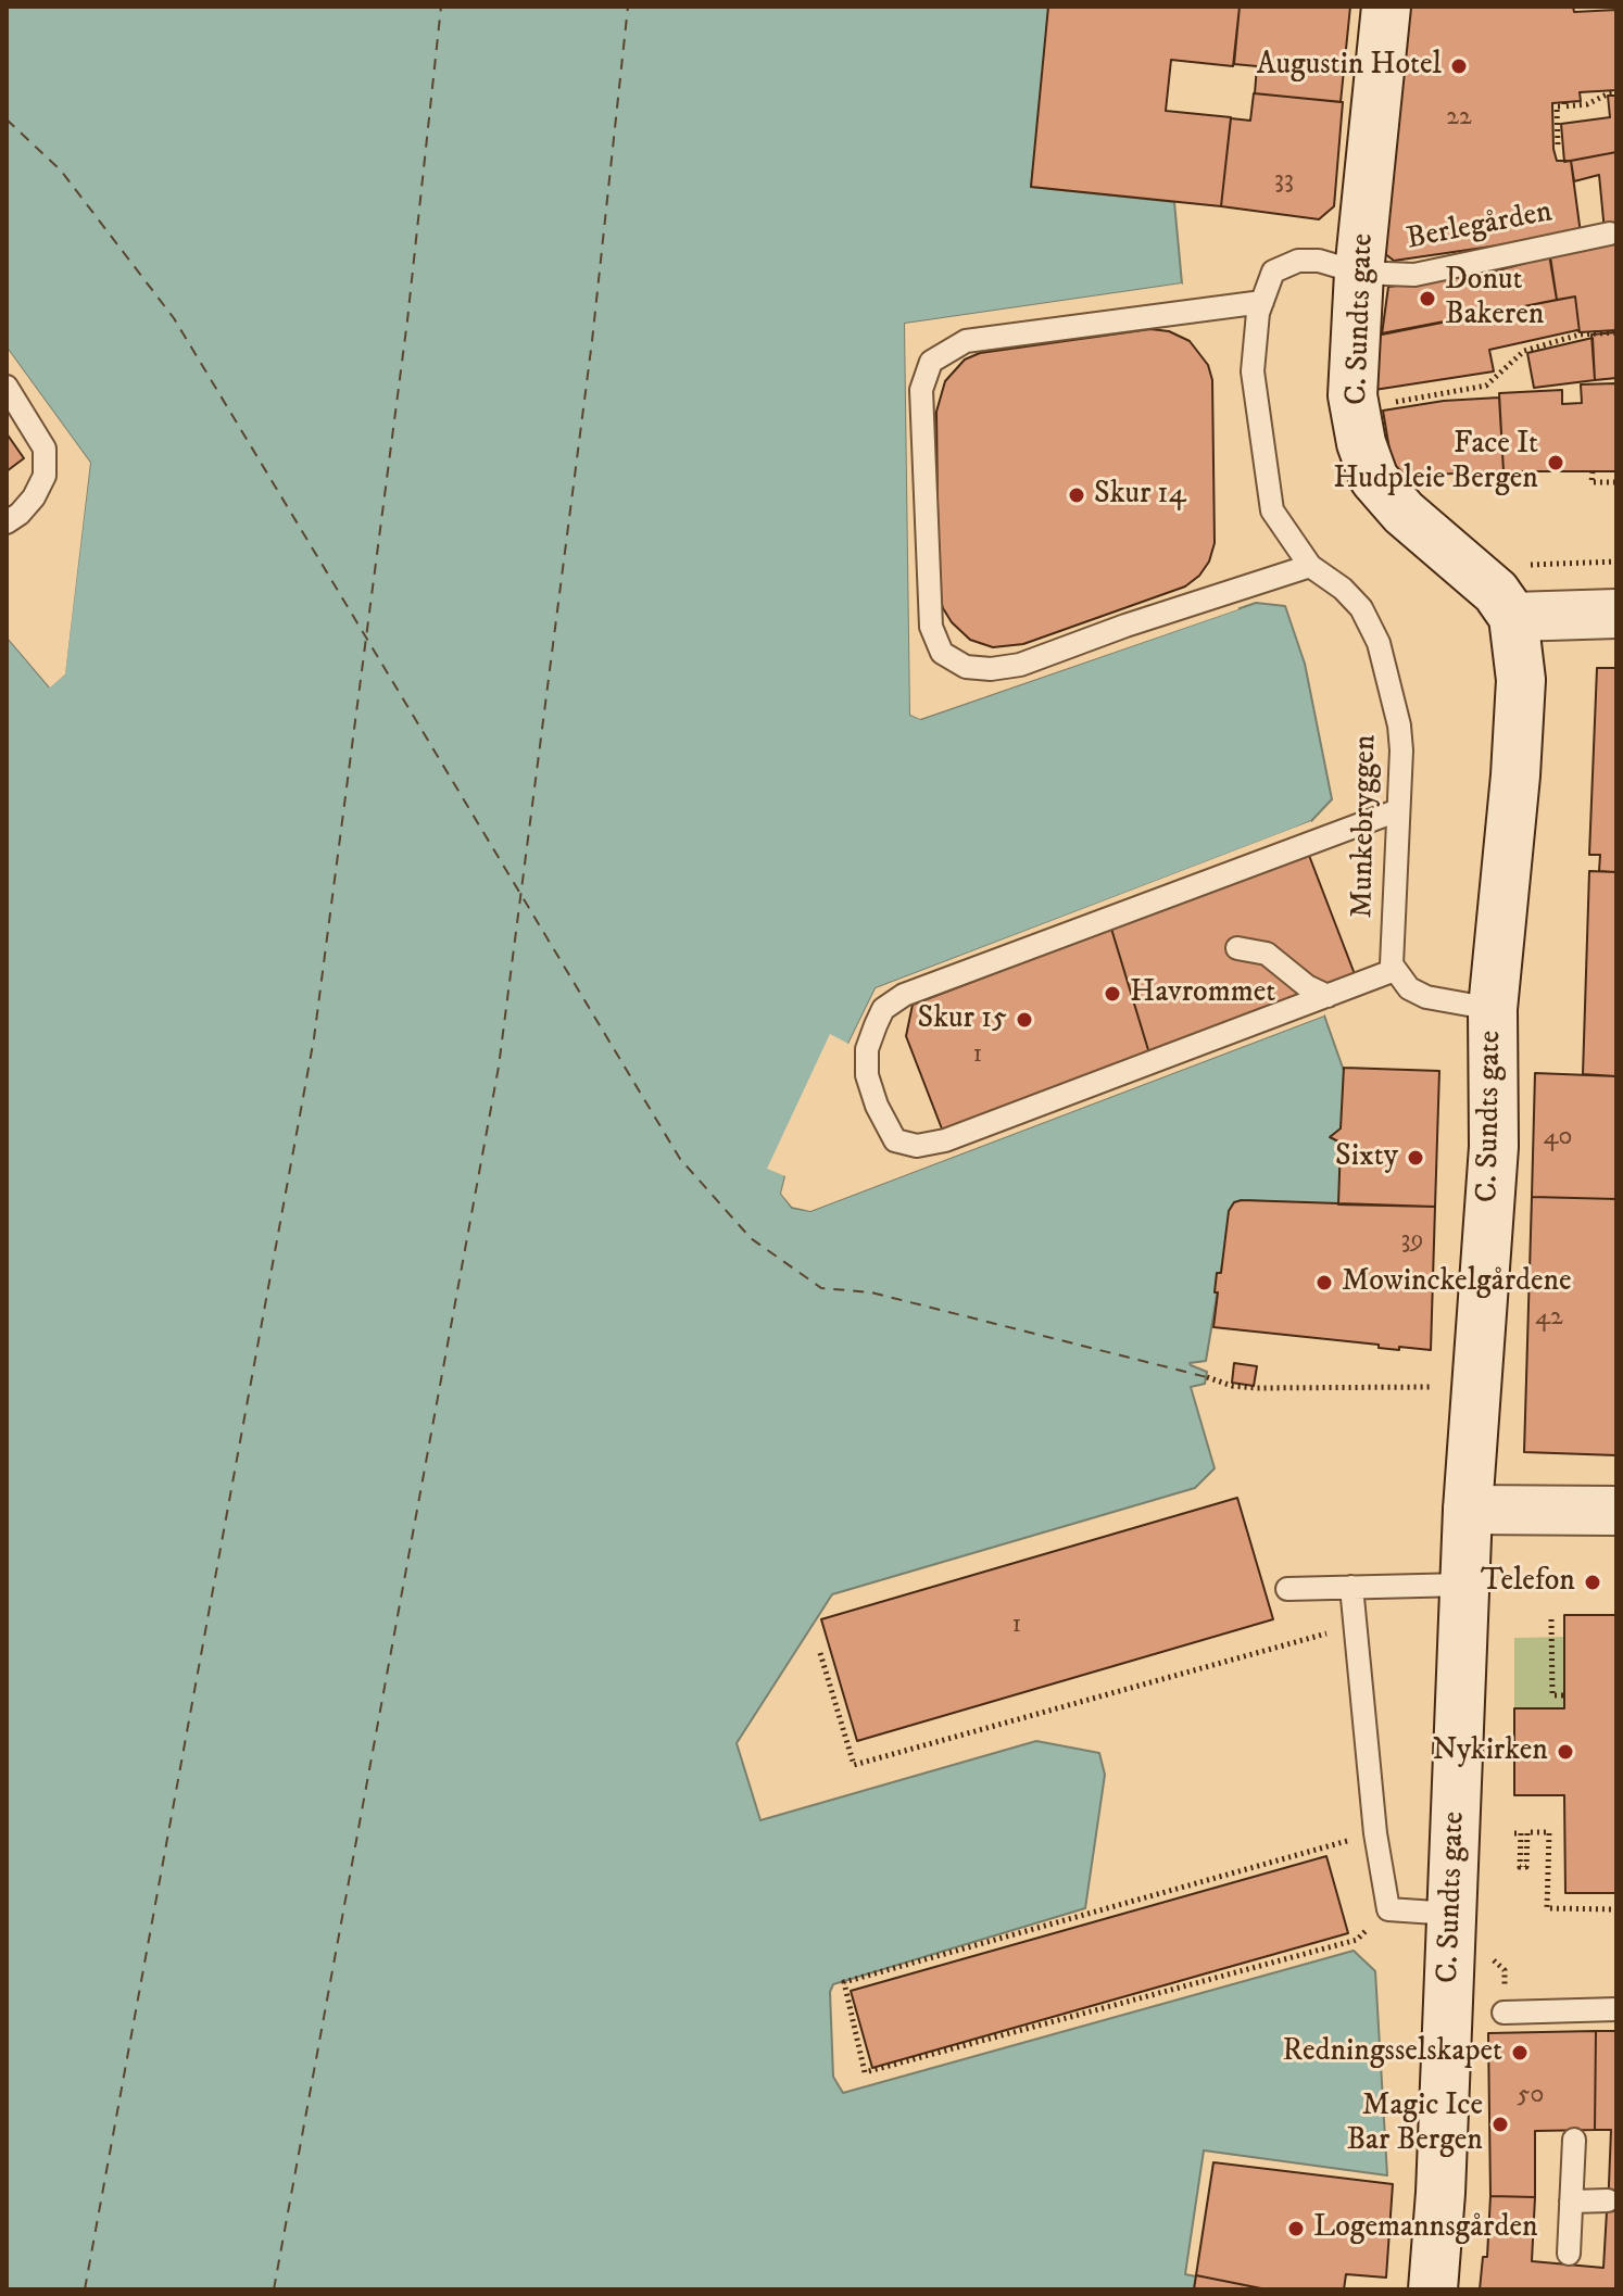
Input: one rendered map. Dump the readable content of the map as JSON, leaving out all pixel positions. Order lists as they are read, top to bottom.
{
  "streets": {
    "main road": ["C. Sundts gate"],
    "lane": ["Berlegården", "Munkebryggen"]
  },
  "crossings": [
    ["Berlegården", "C. Sundts gate"],
    ["Berlegården", "Munkebryggen"]
  ],
  "places": [
    "Augustin Hotel",
    "Donut Bakeren",
    "Face It Hudpleie Bergen",
    "Skur 14",
    "Havrommet",
    "Skur 15",
    "Sixty",
    "Mowinckelgårdene",
    "Telefon",
    "Nykirken",
    "Redningsselskapet",
    "Magic Ice Bar Bergen",
    "Logemannsgården"
  ],
  "house_numbers": [
    "22",
    "33",
    "1",
    "40",
    "39",
    "42",
    "1",
    "50"
  ]
}
